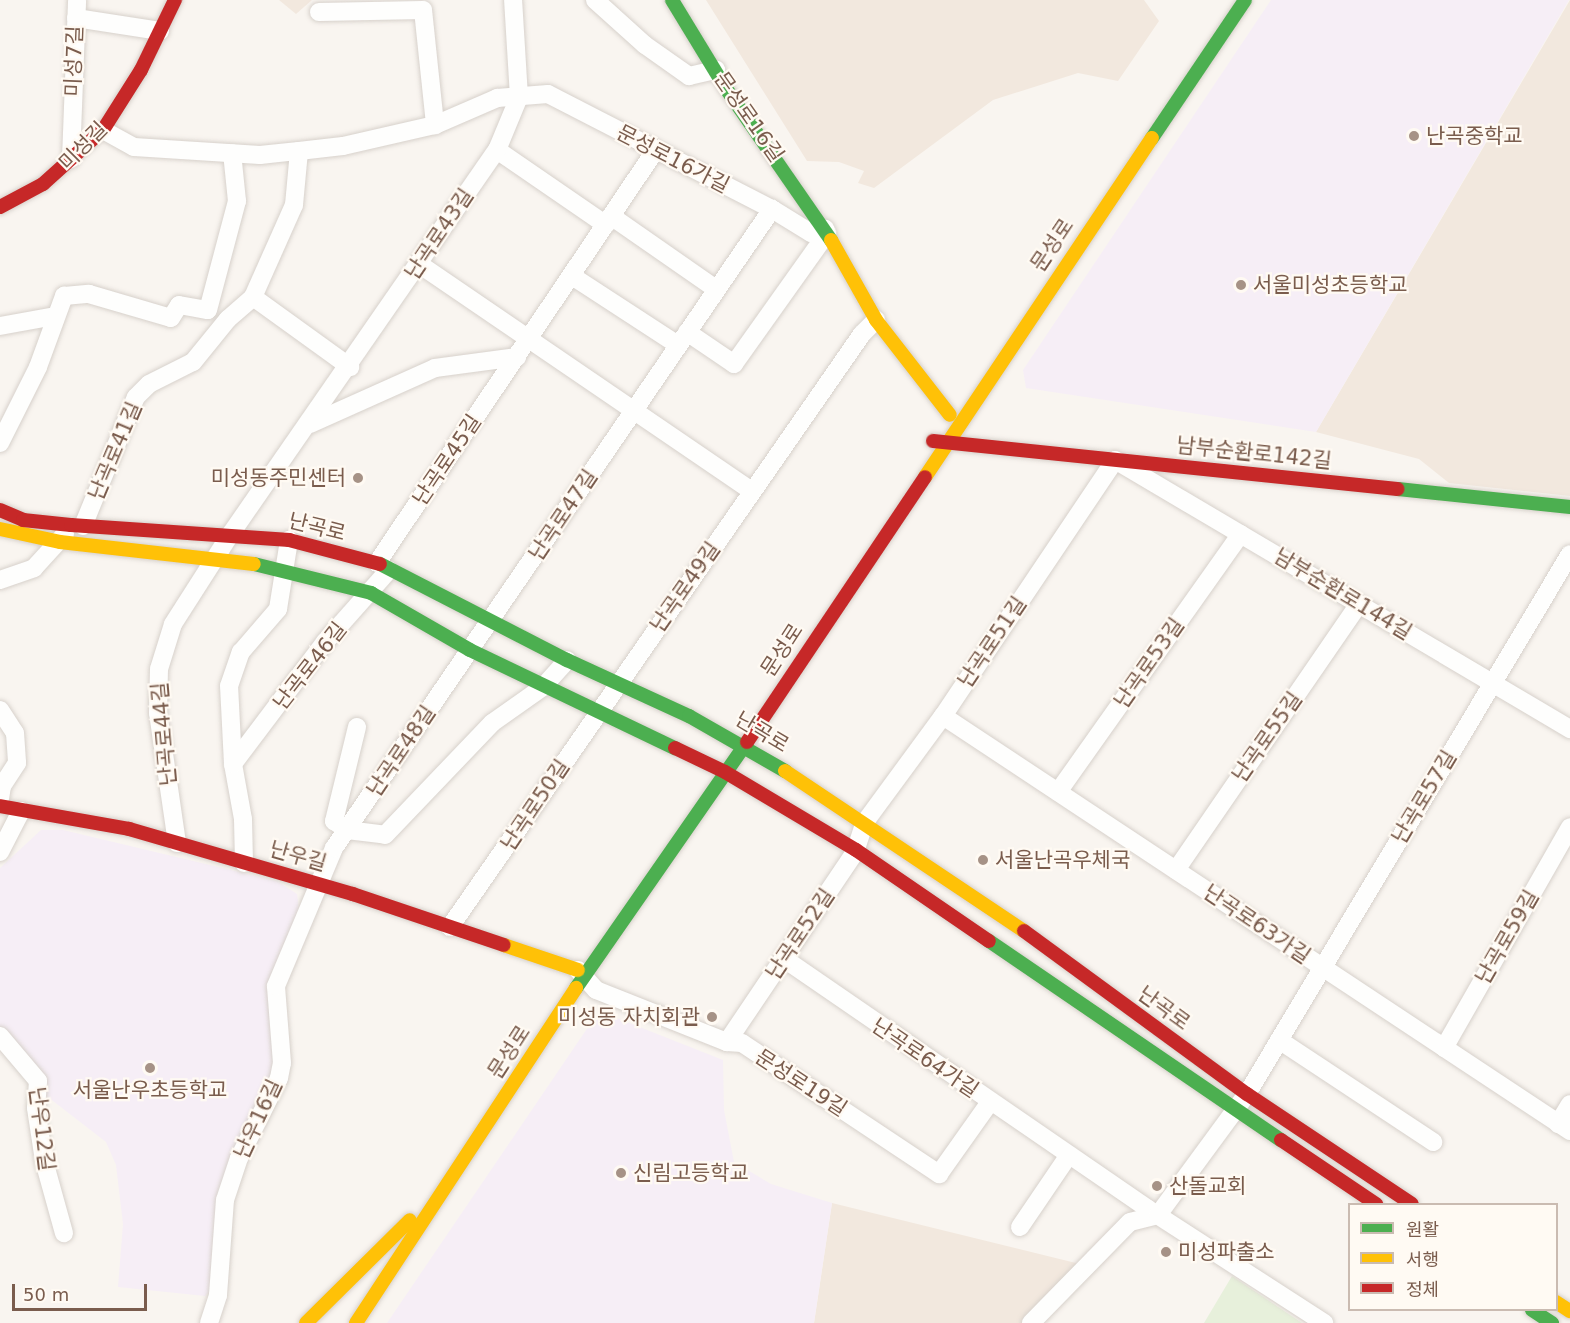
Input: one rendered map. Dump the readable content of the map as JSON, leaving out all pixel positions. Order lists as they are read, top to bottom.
{
  "streets": {
    "main road": [
      "문성로16길",
      "미성길",
      "문성로",
      "남부순환로142길",
      "난곡로",
      "난우길"
    ],
    "street": [
      "미성7길",
      "문성로16가길",
      "난곡로43길",
      "난곡로41길",
      "난곡로45길",
      "난곡로47길",
      "난곡로49길",
      "남부순환로144길",
      "난곡로51길",
      "난곡로53길",
      "난곡로46길",
      "난곡로44길",
      "난곡로55길",
      "난곡로48길",
      "난곡로57길",
      "난곡로50길",
      "난곡로63가길",
      "난곡로52길",
      "난곡로59길",
      "난곡로64가길",
      "문성로19길",
      "난우16길",
      "난우12길"
    ]
  },
  "crossings": [
    ["미성7길", "미성길"],
    ["문성로16길", "문성로16가길"],
    ["문성로16길", "문성로"],
    ["문성로16길", "난곡로49길"],
    ["미성길", "문성로16가길"],
    ["문성로16가길", "난곡로43길"],
    ["문성로16가길", "난곡로41길"],
    ["문성로16가길", "난곡로45길"],
    ["문성로16가길", "난곡로47길"],
    ["난곡로43길", "난곡로"],
    ["난곡로43길", "난곡로44길"],
    ["문성로", "남부순환로142길"],
    ["문성로", "난곡로"],
    ["문성로", "난우길"],
    ["문성로", "문성로19길"],
    ["난곡로41길", "난곡로"],
    ["남부순환로142길", "남부순환로144길"],
    ["남부순환로142길", "난곡로51길"],
    ["난곡로45길", "난곡로"],
    ["난곡로45길", "난곡로46길"],
    ["난곡로47길", "난곡로"],
    ["난곡로47길", "난곡로48길"],
    ["난곡로", "난곡로49길"],
    ["난곡로", "난곡로51길"],
    ["난곡로", "난곡로46길"],
    ["난곡로", "난곡로44길"],
    ["난곡로", "난곡로48길"],
    ["난곡로", "난곡로57길"],
    ["난곡로", "난곡로50길"],
    ["난곡로", "난곡로52길"],
    ["난곡로49길", "난곡로50길"],
    ["남부순환로144길", "난곡로51길"],
    ["남부순환로144길", "난곡로53길"],
    ["남부순환로144길", "난곡로55길"],
    ["남부순환로144길", "난곡로57길"],
    ["난곡로51길", "난곡로63가길"],
    ["난곡로51길", "난곡로52길"],
    ["난곡로53길", "난곡로63가길"],
    ["난곡로44길", "난우길"],
    ["난곡로55길", "난곡로63가길"],
    ["난곡로48길", "난우길"],
    ["난곡로48길", "난우16길"],
    ["난곡로57길", "난곡로63가길"],
    ["난곡로57길", "난곡로64가길"],
    ["난곡로50길", "난우길"],
    ["난우길", "문성로19길"],
    ["난우길", "난우16길"],
    ["난곡로63가길", "난곡로59길"],
    ["난곡로52길", "난곡로64가길"],
    ["난곡로52길", "문성로19길"],
    ["난곡로64가길", "문성로19길"]
  ],
  "places": [
    "난곡중학교",
    "서울미성초등학교",
    "미성동주민센터",
    "서울난곡우체국",
    "미성동 자치회관",
    "서울난우초등학교",
    "신림고등학교",
    "산돌교회",
    "미성파출소"
  ],
  "legend": ["원활", "서행", "정체"],
  "scale_bar": "50 m"
}
